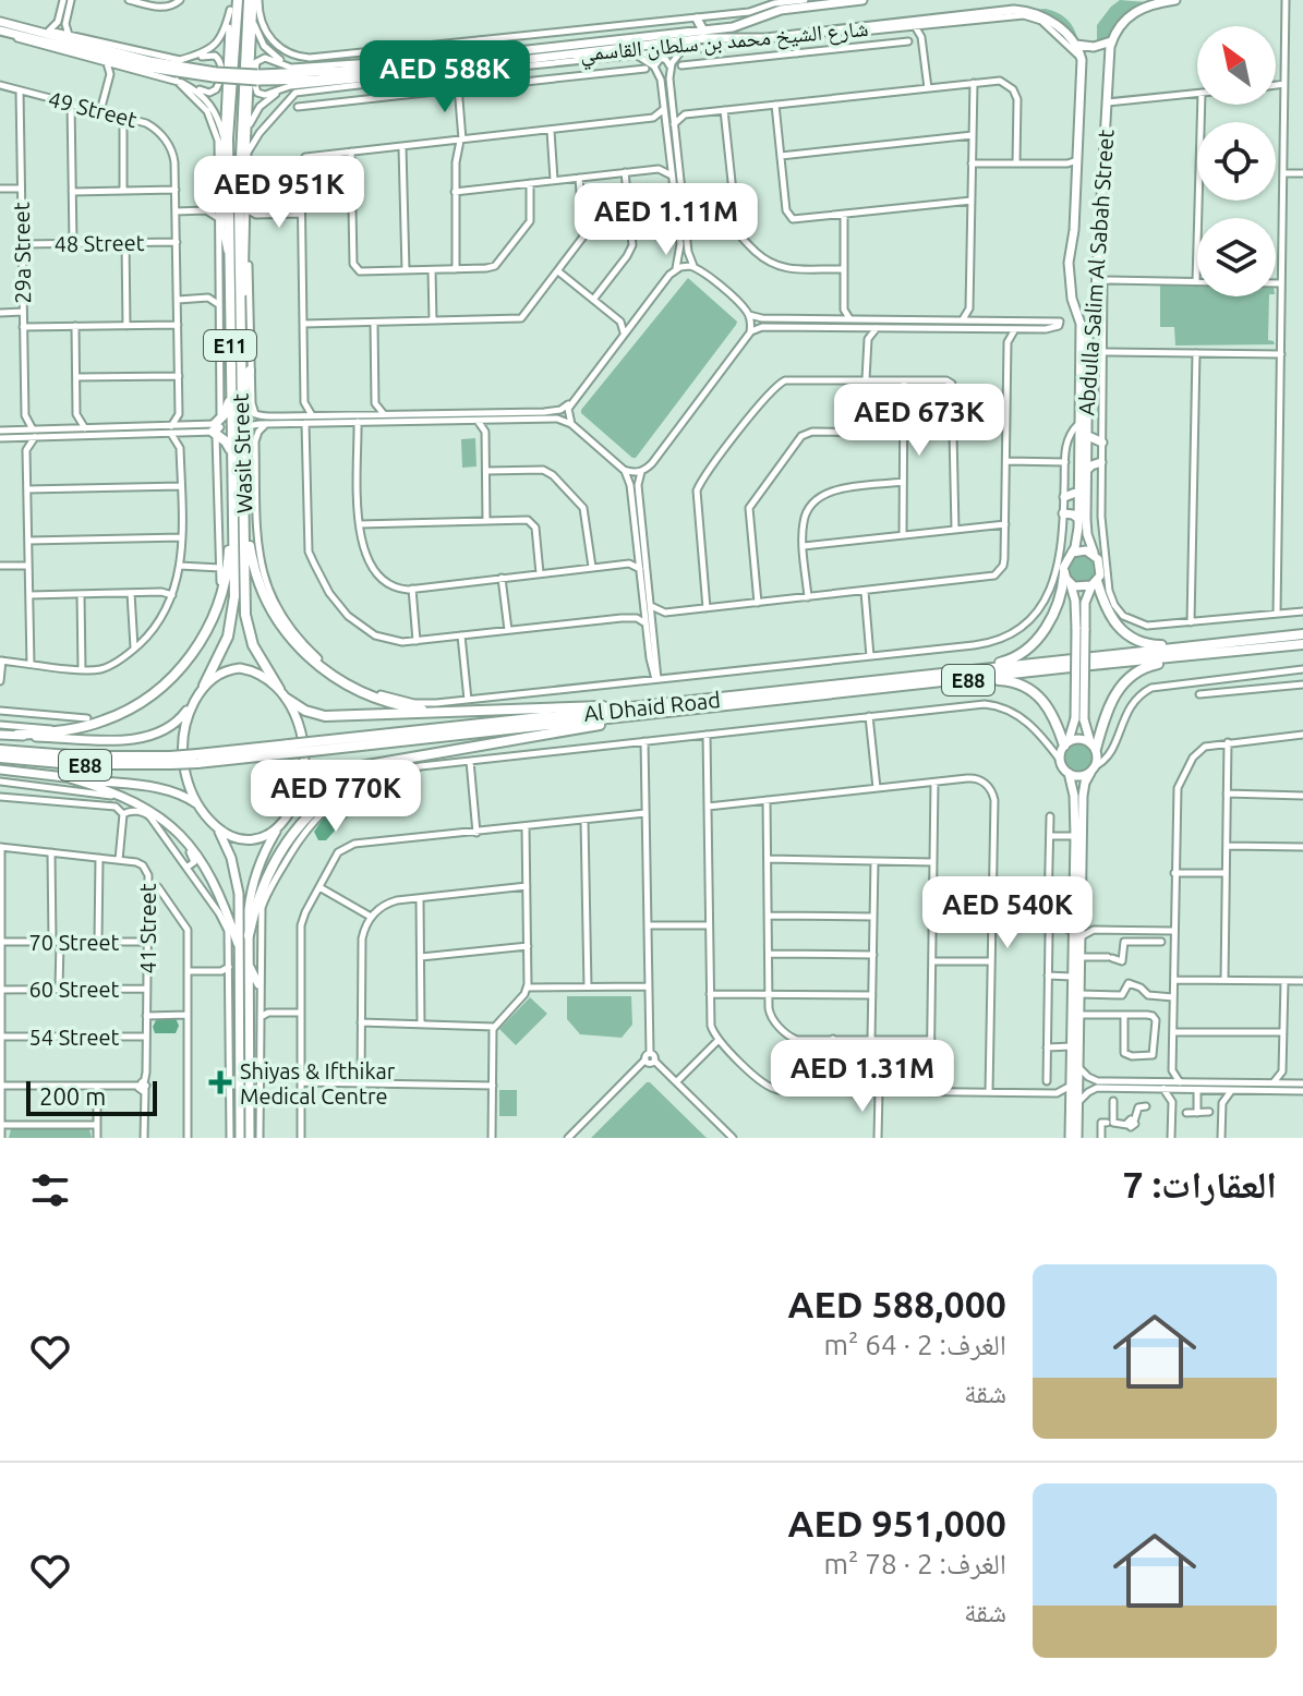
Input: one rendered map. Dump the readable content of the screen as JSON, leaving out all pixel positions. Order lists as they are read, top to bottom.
{
  "streets": {
    "highway": [
      "E11",
      "Wasit Street",
      "E88",
      "Al Dhaid Road"
    ],
    "main road": ["شارع الشيخ محمد بن سلطان القاسمي", "Abdulla Salim Al Sabah Street"],
    "street": [
      "49 Street",
      "48 Street",
      "29a Street",
      "41 Street",
      "70 Street",
      "60 Street",
      "54 Street"
    ]
  },
  "crossings": [
    ["شارع الشيخ محمد بن سلطان القاسمي", "Abdulla Salim Al Sabah Street"],
    ["49 Street", "48 Street"],
    ["49 Street", "29a Street"],
    ["48 Street", "29a Street"],
    ["41 Street", "70 Street"],
    ["41 Street", "60 Street"],
    ["41 Street", "54 Street"]
  ],
  "places": {
    "health": ["Shiyas & Ifthikar Medical Centre"]
  },
  "scale_bar": "200 m",
  "north": "top left",
  "page": {
    "price": [
      "AED 588K",
      "AED 951K",
      "AED 1.11M",
      "AED 673K",
      "AED 770K",
      "AED 540K",
      "AED 1.31M"
    ],
    "scale": "200 m",
    "heading": "العقارات: 7",
    "list": [
      {
        "name": "AED 588,000",
        "note": "الغرف: 2 · 64 m² · شقة"
      },
      {
        "name": "AED 951,000",
        "note": "الغرف: 2 · 78 m² · شقة"
      }
    ]
  }
}
